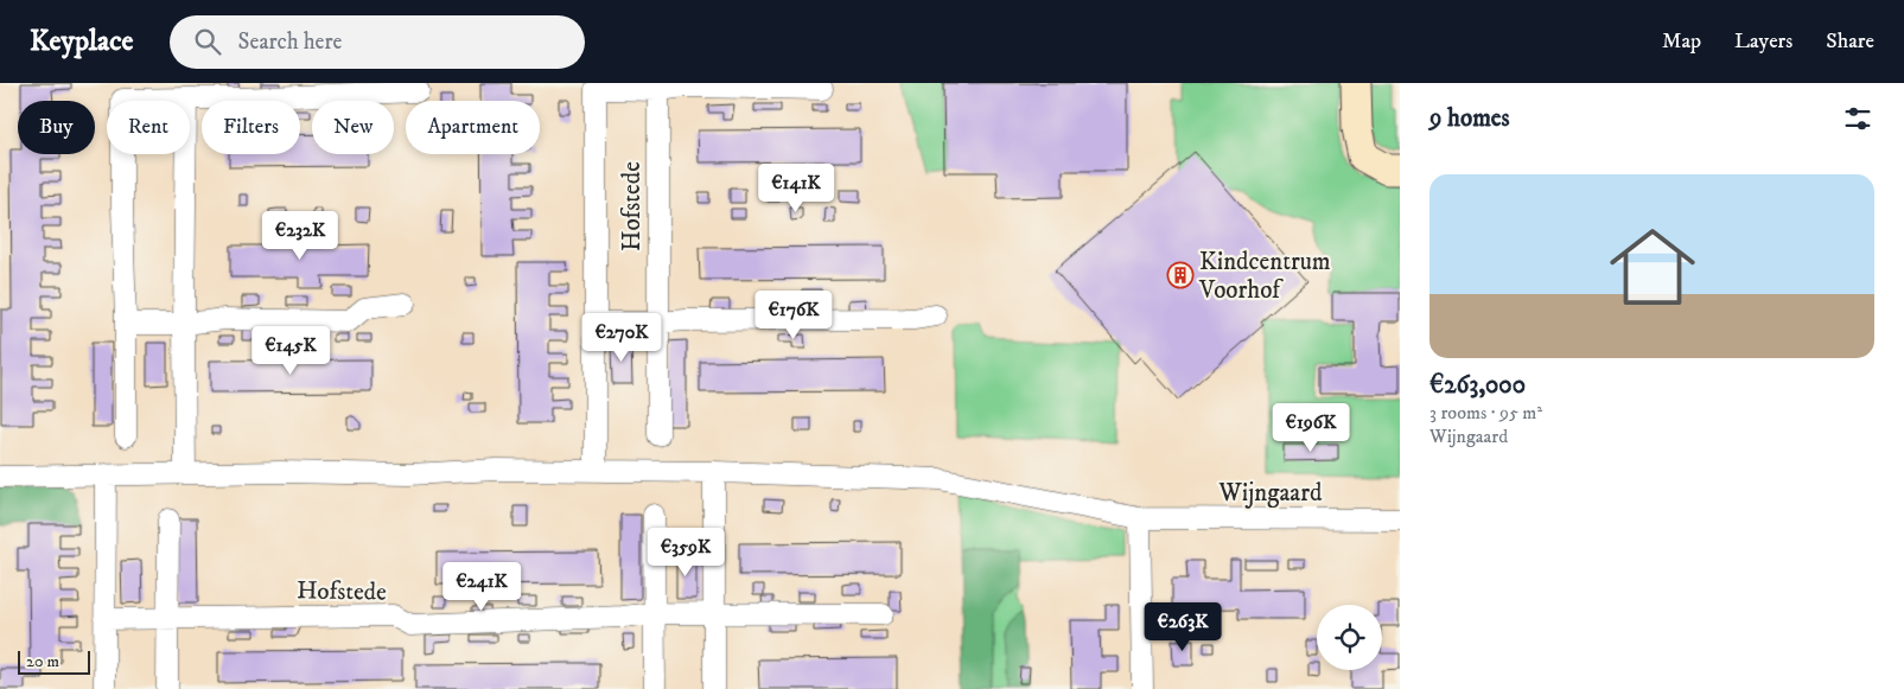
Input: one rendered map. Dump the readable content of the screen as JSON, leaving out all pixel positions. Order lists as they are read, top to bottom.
{
  "streets": {
    "street": ["Hofstede", "Wijngaard"]
  },
  "places": {
    "building": ["Kindcentrum Voorhof"]
  },
  "scale_bar": "20 m",
  "page": {
    "header": "Keyplace",
    "search": "Search here",
    "nav": ["Map", "Layers", "Share"],
    "heading": "9 homes",
    "chip": [
      "Buy",
      "Rent",
      "Filters",
      "New",
      "Apartment"
    ],
    "list": [
      {
        "name": "€263,000",
        "note": "3 rooms · 95 m² · Wijngaard"
      }
    ],
    "price": [
      "€141K",
      "€232K",
      "€176K",
      "€270K",
      "€145K",
      "€196K",
      "€359K",
      "€241K",
      "€263K"
    ],
    "scale": "20 m"
  }
}
